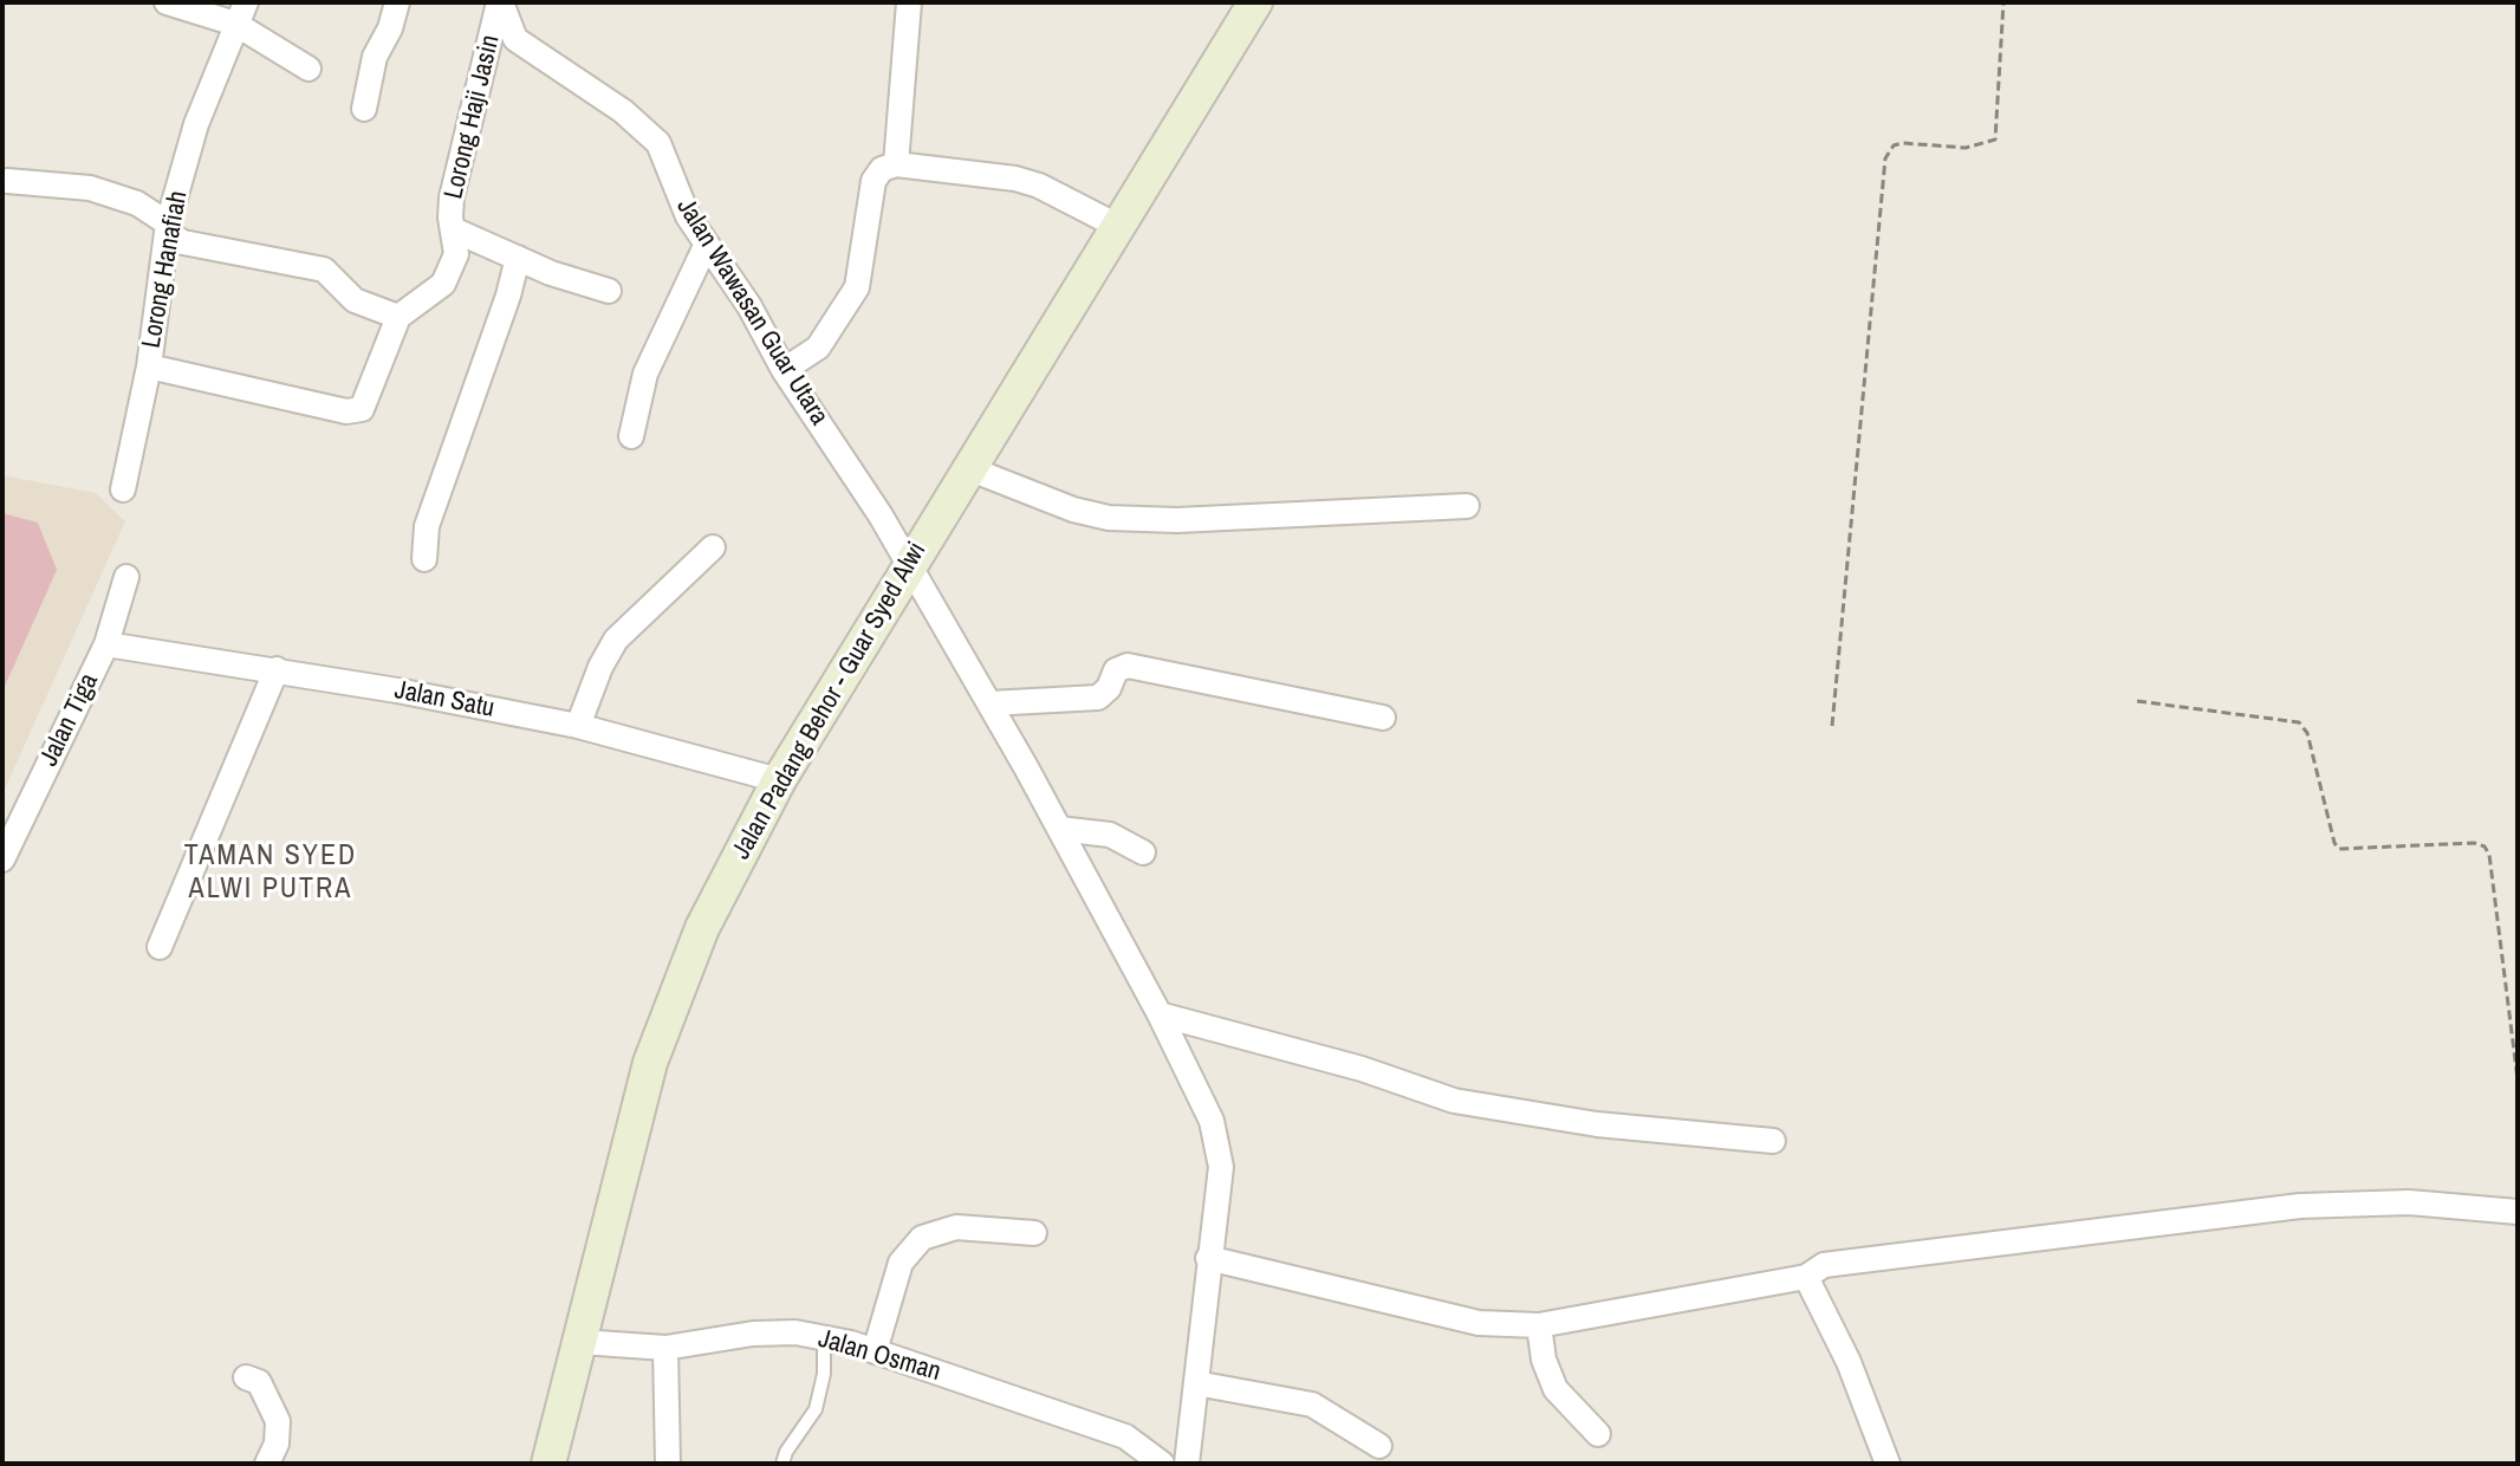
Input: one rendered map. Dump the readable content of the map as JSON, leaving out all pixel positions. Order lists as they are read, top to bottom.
{
  "streets": {
    "main road": ["Jalan Padang Behor - Guar Syed Alwi"],
    "street": [
      "Lorong Haji Jasin",
      "Lorong Hanafiah",
      "Jalan Wawasan Guar Utara",
      "Jalan Satu",
      "Jalan Tiga",
      "Jalan Osman"
    ]
  },
  "crossings": [
    ["Lorong Haji Jasin", "Jalan Wawasan Guar Utara"],
    ["Jalan Wawasan Guar Utara", "Jalan Padang Behor - Guar Syed Alwi"],
    ["Jalan Satu", "Jalan Padang Behor - Guar Syed Alwi"],
    ["Jalan Satu", "Jalan Tiga"],
    ["Jalan Padang Behor - Guar Syed Alwi", "Jalan Osman"]
  ],
  "districts": ["TAMAN SYED ALWI PUTRA"]
}
